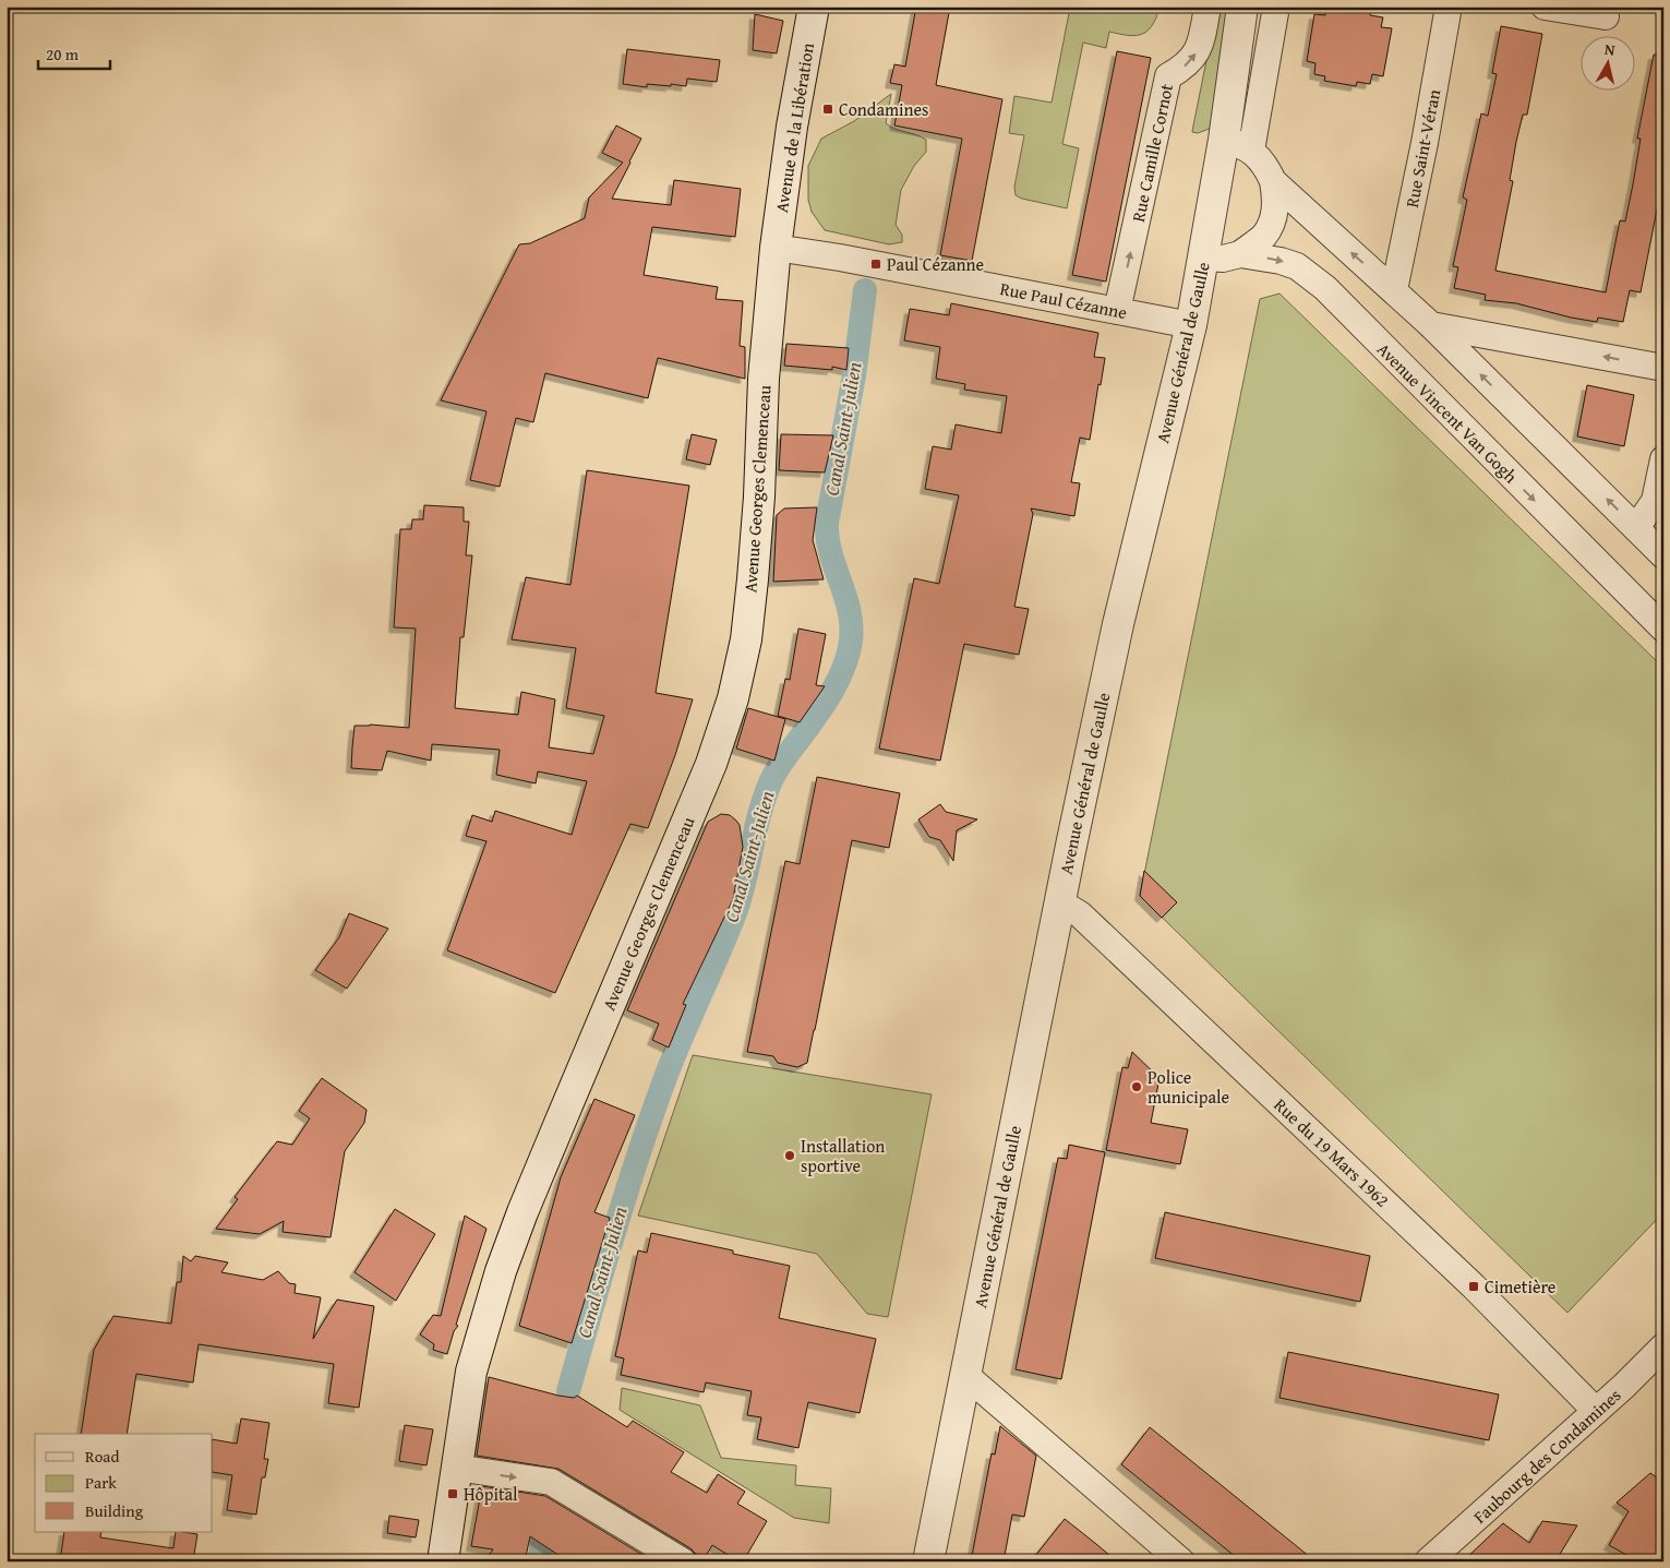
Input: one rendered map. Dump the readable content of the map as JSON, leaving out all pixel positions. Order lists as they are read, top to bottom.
{
  "streets": {
    "main road": ["Avenue de la Libération", "Avenue Général de Gaulle", "Avenue Georges Clemenceau"],
    "street": [
      "Rue Saint-Véran",
      "Rue Camille Cornot",
      "Rue Paul Cézanne",
      "Avenue Vincent Van Gogh",
      "Rue du 19 Mars 1962",
      "Faubourg des Condamines"
    ]
  },
  "crossings": [
    ["Avenue de la Libération", "Rue Paul Cézanne"],
    ["Avenue de la Libération", "Avenue Georges Clemenceau"],
    ["Rue Camille Cornot", "Rue Paul Cézanne"],
    ["Rue Paul Cézanne", "Avenue Général de Gaulle"],
    ["Rue Paul Cézanne", "Avenue Georges Clemenceau"],
    ["Avenue Général de Gaulle", "Avenue Vincent Van Gogh"],
    ["Avenue Général de Gaulle", "Rue du 19 Mars 1962"],
    ["Rue du 19 Mars 1962", "Faubourg des Condamines"]
  ],
  "water": ["Canal Saint-Julien"],
  "places": {
    "transit": [
      "Condamines",
      "Paul Cézanne",
      "Cimetière",
      "Hôpital"
    ],
    "other": ["Police municipale", "Installation sportive"]
  },
  "legend": ["Road", "Park", "Building"],
  "scale_bar": "20 m",
  "north": "top"
}
